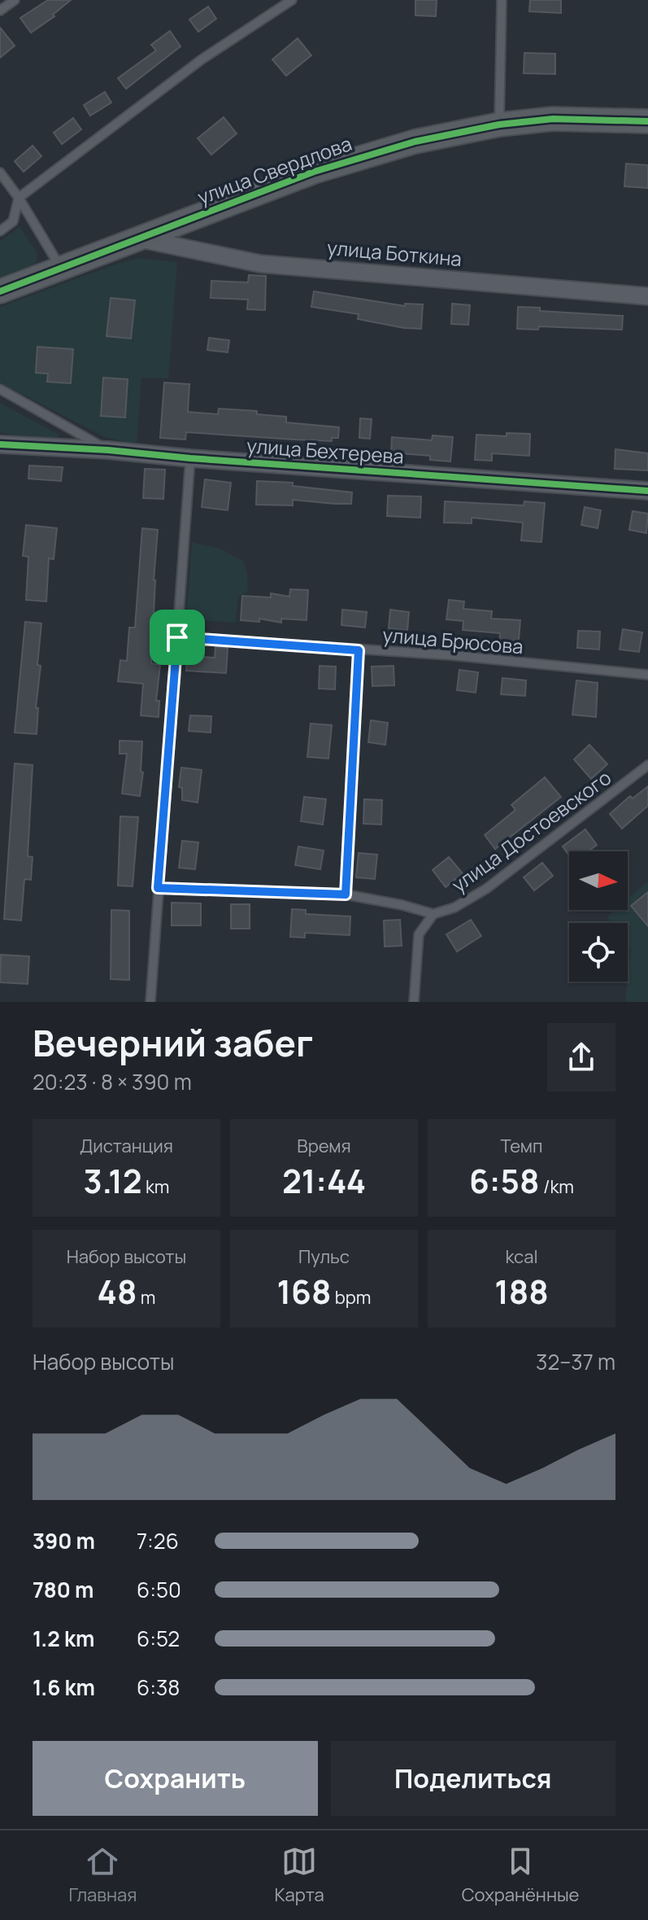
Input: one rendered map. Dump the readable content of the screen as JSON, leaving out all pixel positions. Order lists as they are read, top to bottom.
{
  "streets": {
    "street": ["улица Свердлова", "улица Боткина", "улица Бехтерева"],
    "lane": ["улица Брюсова", "улица Достоевского"]
  },
  "crossings": [
    ["улица Свердлова", "улица Боткина"]
  ],
  "north": "right",
  "page": {
    "heading": ["Вечерний забег", "20:23 · 8 × 390 m"],
    "stats": [
      ["Дистанция", "3.12 km"],
      ["Время", "21:44"],
      ["Темп", "6:58 /km"],
      ["Набор высоты", "48 m"],
      ["Пульс", "168 bpm"],
      ["kcal", "188"]
    ],
    "chart": ["Набор высоты", "32–37 m"],
    "list": [
      {
        "name": "390 m",
        "note": "7:26"
      },
      {
        "name": "780 m",
        "note": "6:50"
      },
      {
        "name": "1.2 km",
        "note": "6:52"
      },
      {
        "name": "1.6 km",
        "note": "6:38"
      }
    ],
    "buttons": ["Сохранить", "Поделиться"],
    "tabs": ["Главная", "Карта", "Сохранённые"]
  }
}
